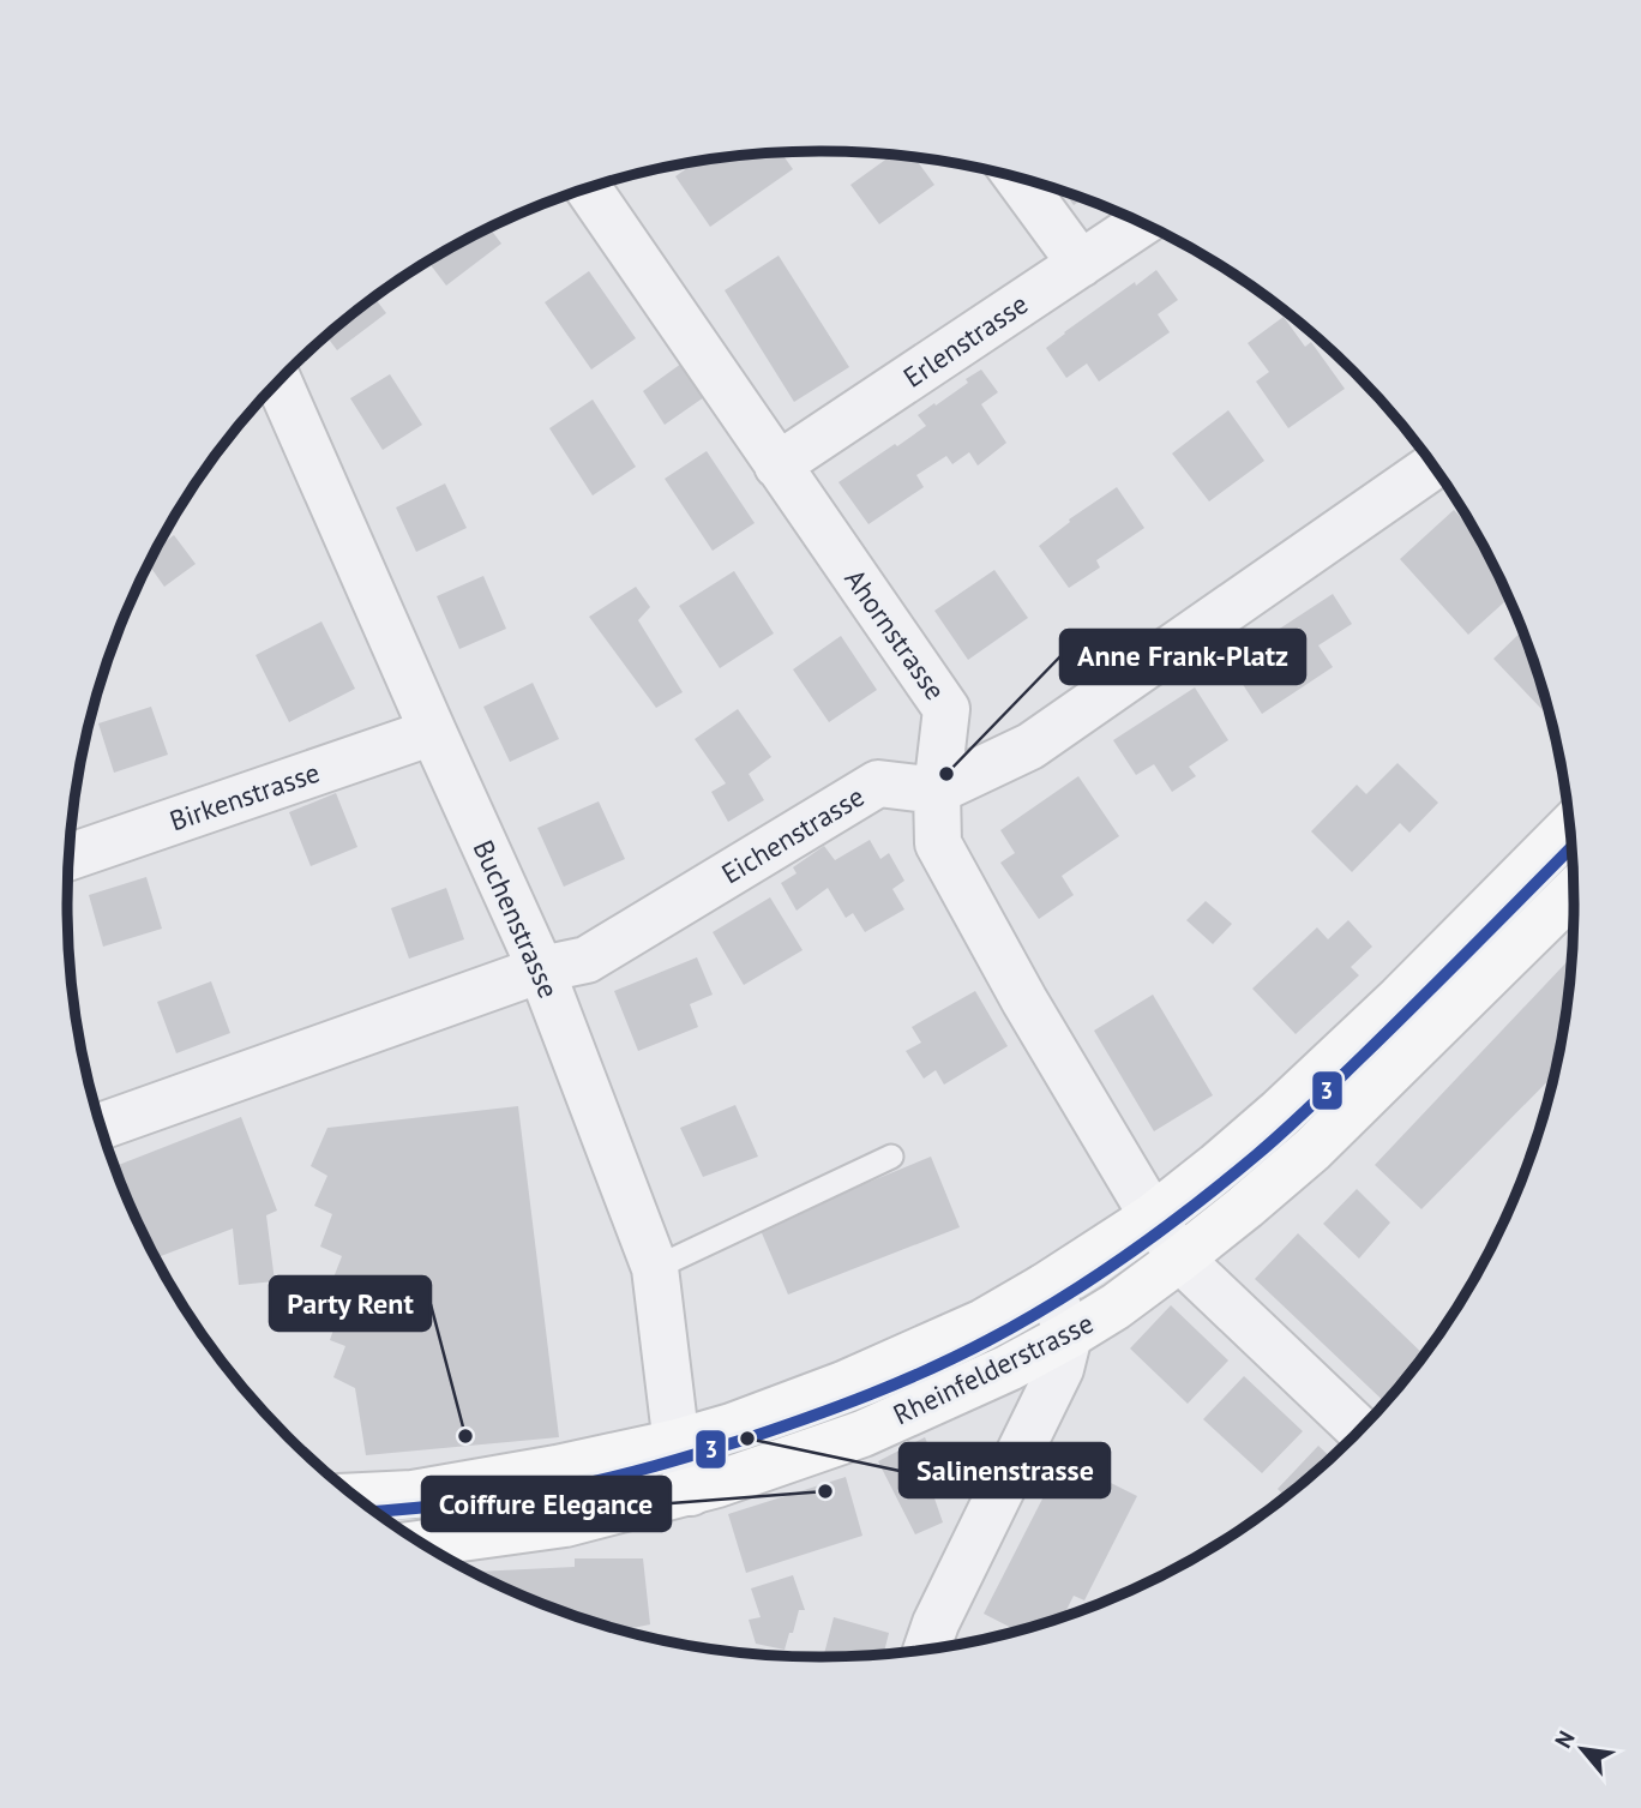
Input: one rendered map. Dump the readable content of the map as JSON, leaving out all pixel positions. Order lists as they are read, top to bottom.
{
  "streets": {
    "main road": ["Rheinfelderstrasse"],
    "street": [
      "Erlenstrasse",
      "Ahornstrasse",
      "Birkenstrasse",
      "Eichenstrasse",
      "Buchenstrasse"
    ]
  },
  "crossings": [
    ["Erlenstrasse", "Ahornstrasse"],
    ["Ahornstrasse", "Eichenstrasse"],
    ["Ahornstrasse", "Rheinfelderstrasse"],
    ["Birkenstrasse", "Buchenstrasse"],
    ["Eichenstrasse", "Buchenstrasse"],
    ["Buchenstrasse", "Rheinfelderstrasse"]
  ],
  "places": [
    "Anne Frank-Platz",
    "Party Rent",
    "Salinenstrasse",
    "Coiffure Elegance"
  ],
  "lines": ["transit line 3"],
  "north": "top left"
}
